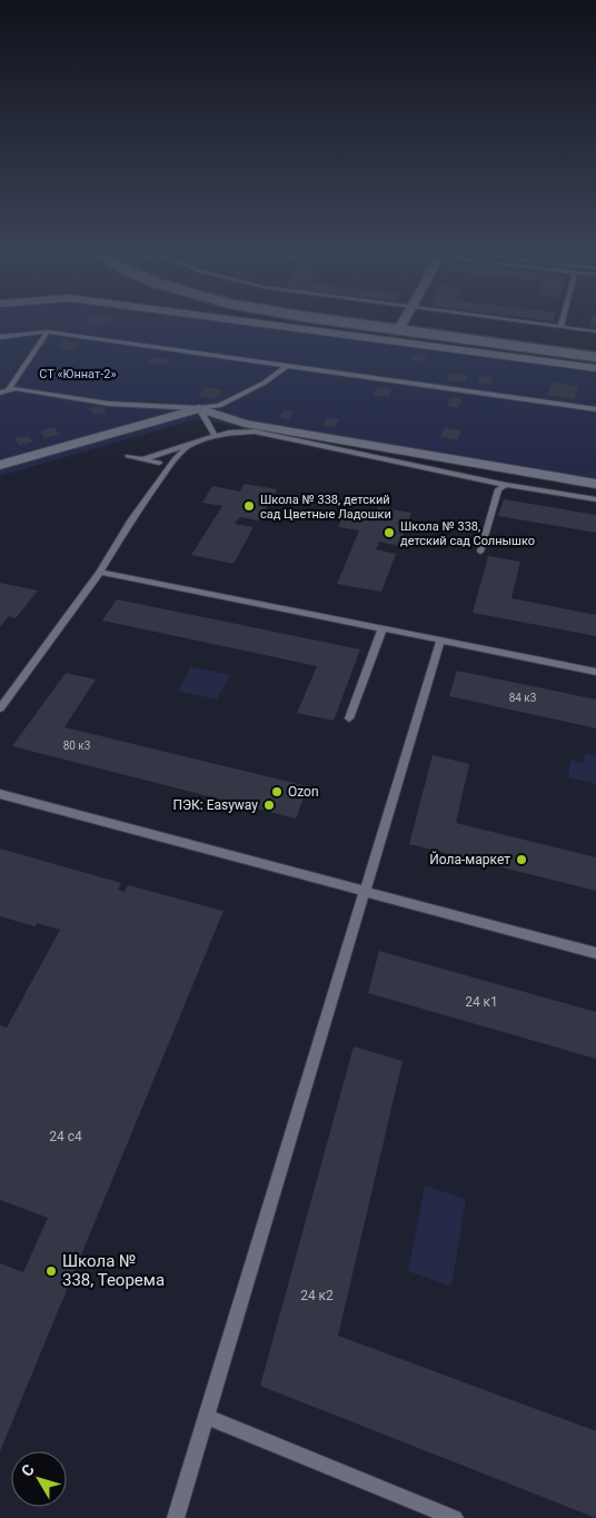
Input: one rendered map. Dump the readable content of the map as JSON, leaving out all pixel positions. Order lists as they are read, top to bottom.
{
  "parks": ["СТ «Юннат-2»"],
  "places": [
    "Школа № 338, детский сад Цветные Ладошки",
    "Школа № 338, детский сад Солнышко",
    "Ozon",
    "ПЭК: Easyway",
    "Йола-маркет",
    "Школа № 338, Теорема"
  ],
  "house_numbers": [
    "84 к3",
    "80 к3",
    "24 к1",
    "24 с4",
    "24 к2"
  ],
  "north": "top left"
}
